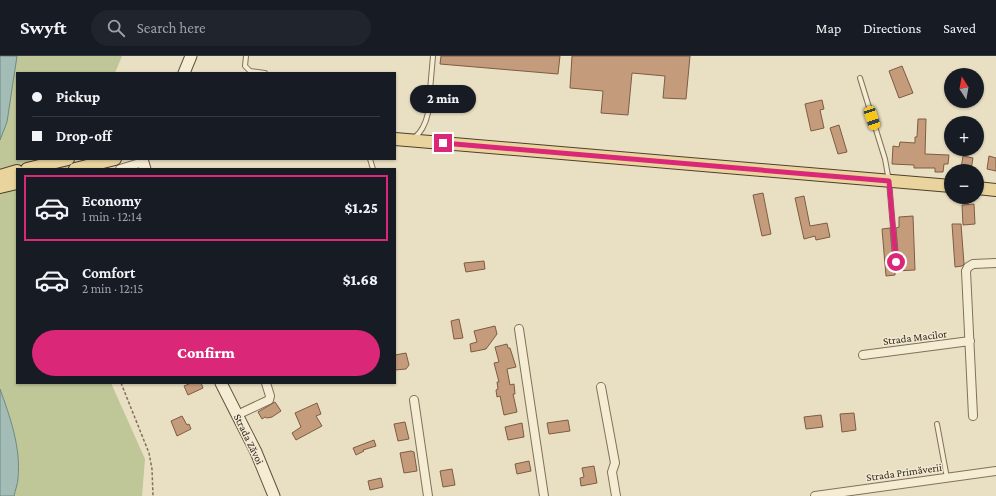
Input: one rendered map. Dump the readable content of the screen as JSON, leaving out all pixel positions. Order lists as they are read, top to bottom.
{
  "streets": {
    "street": ["Strada Macilor", "Strada Zăvoi", "Strada Primăverii"]
  },
  "north": "top",
  "page": {
    "header": "Swyft",
    "search": "Search here",
    "nav": ["Map", "Directions", "Saved"],
    "map_buttons": ["+", "−"],
    "banner": ["Pickup", "Drop-off"],
    "bubble": "2 min",
    "list": [
      {
        "name": "Economy",
        "note": "1 min · 12:14",
        "value": "$1.25"
      },
      {
        "name": "Comfort",
        "note": "2 min · 12:15",
        "value": "$1.68"
      }
    ],
    "buttons": "Confirm"
  }
}
